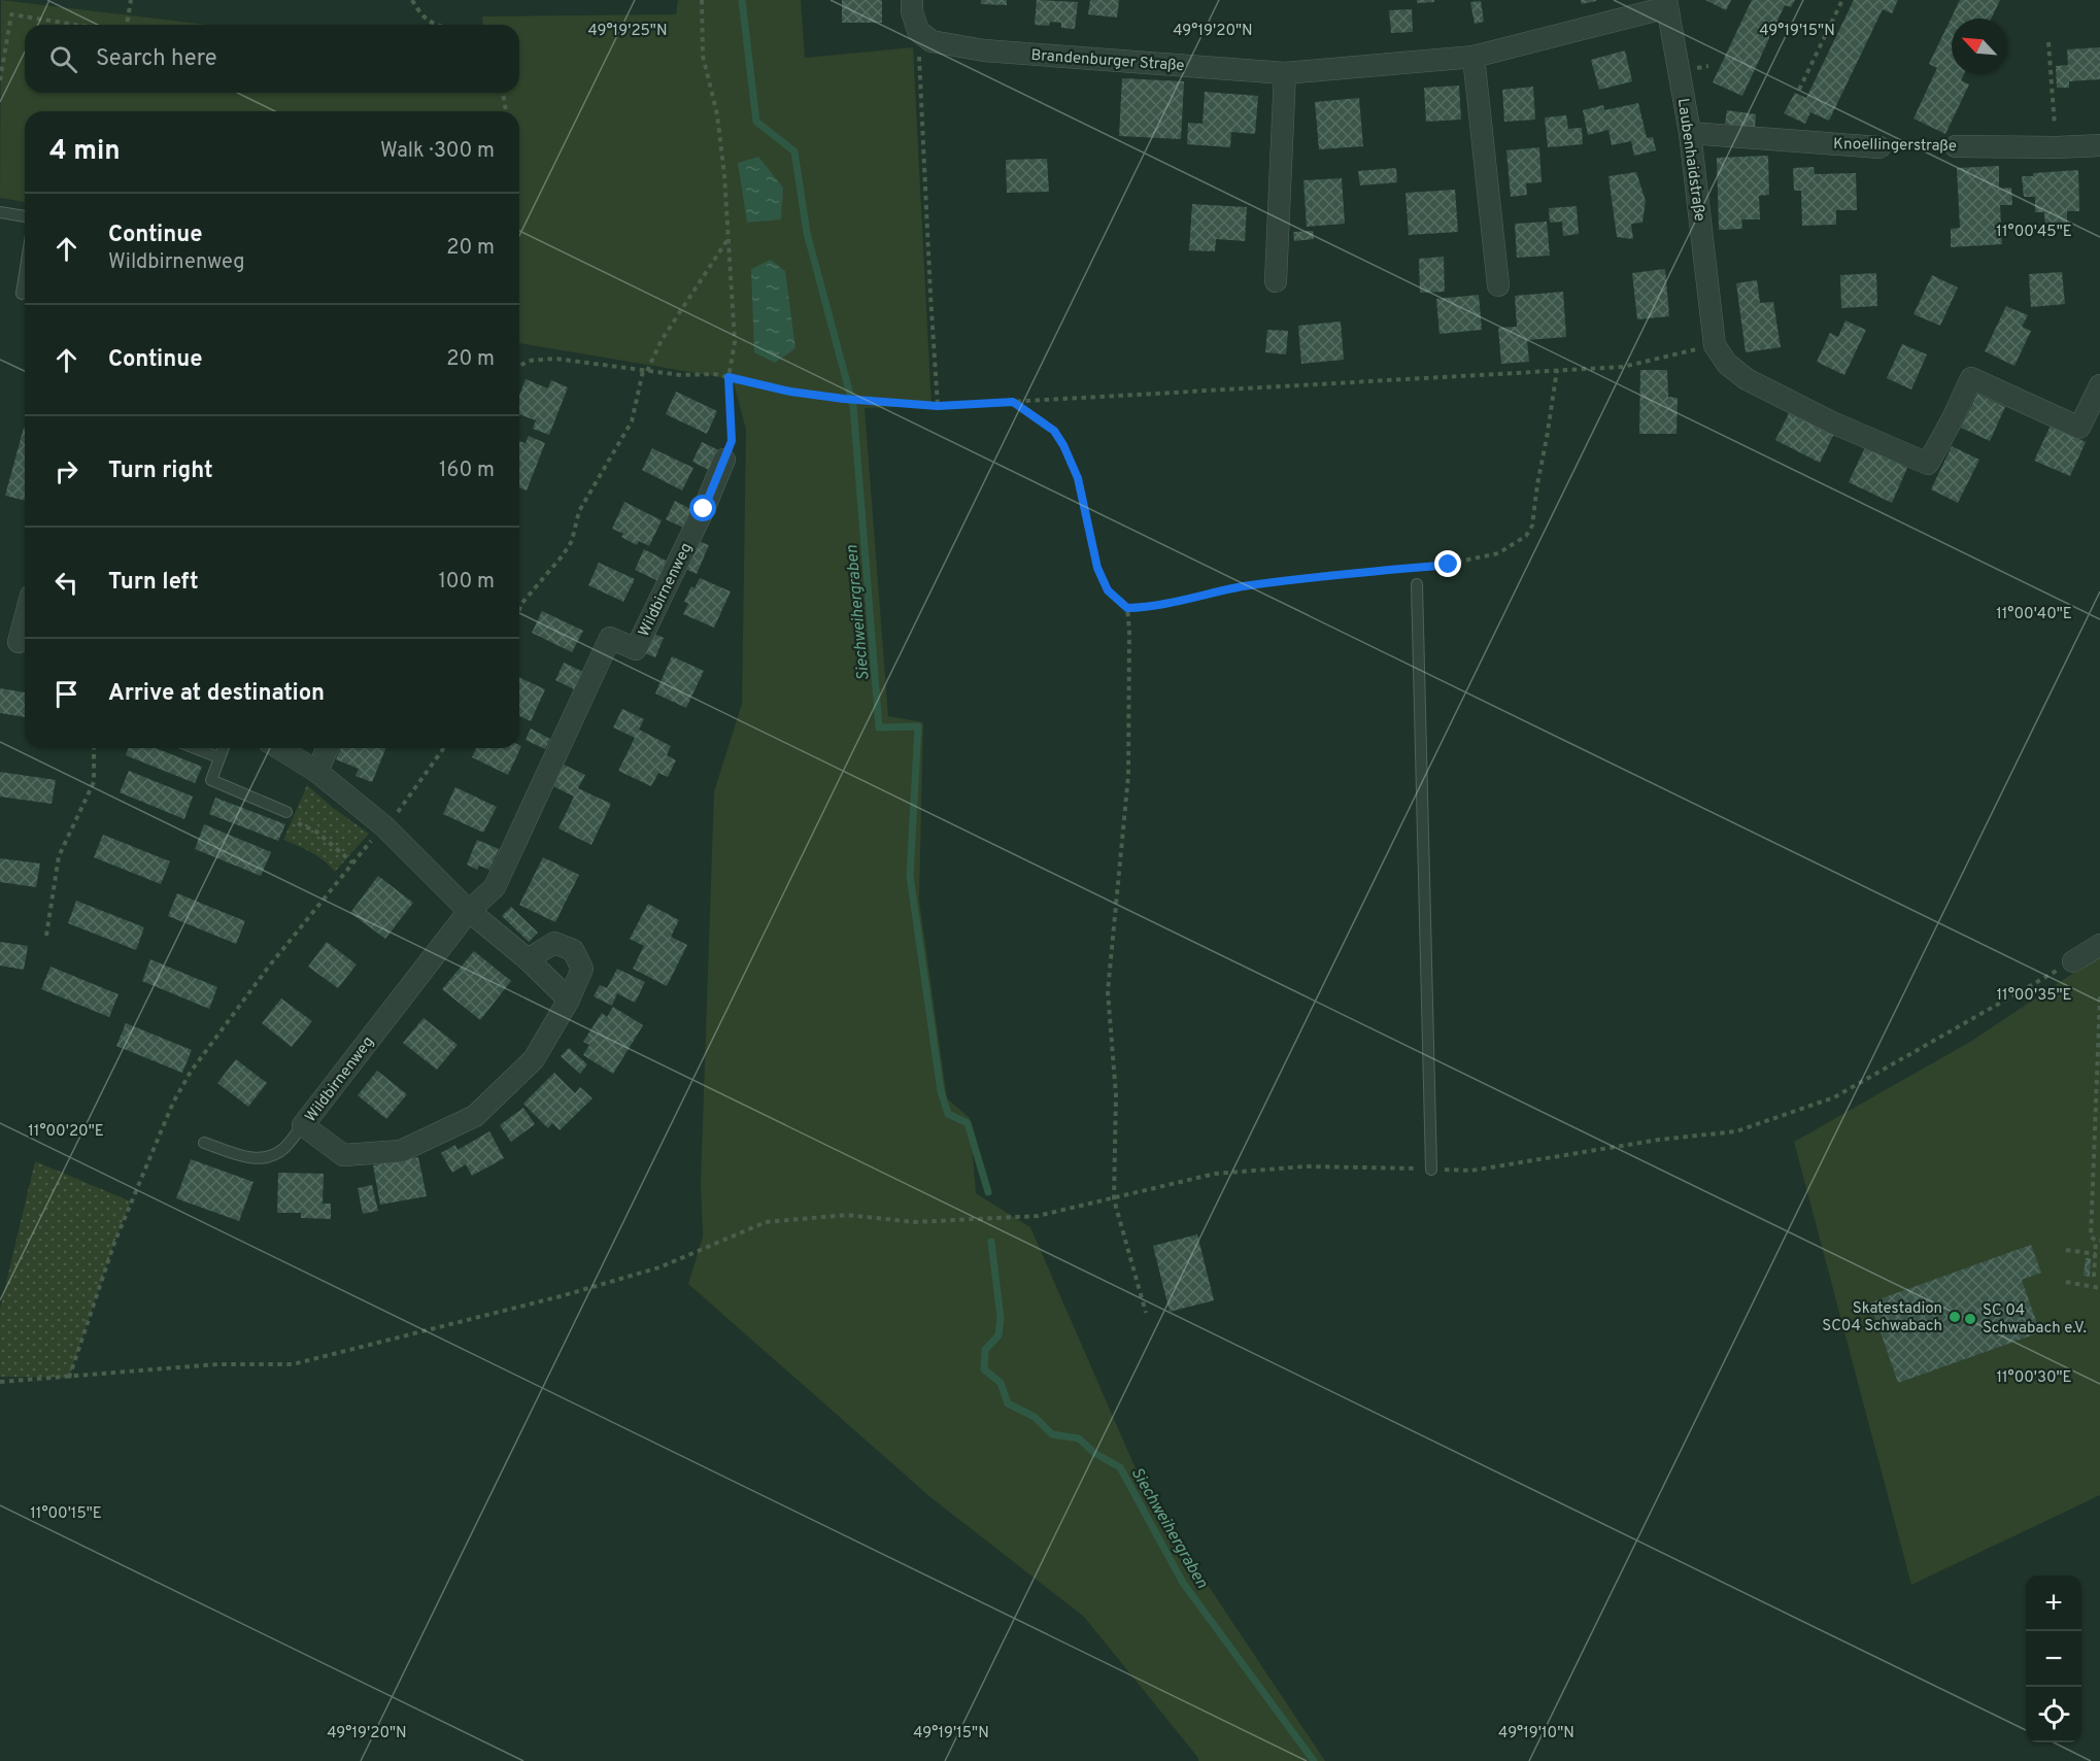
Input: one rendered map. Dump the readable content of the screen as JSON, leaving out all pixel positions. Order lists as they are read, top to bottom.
{
  "streets": {
    "street": [
      "Brandenburger Straße",
      "Knoellingerstraße",
      "Laubenhaidstraße",
      "Wildbirnenweg"
    ]
  },
  "crossings": [
    ["Brandenburger Straße", "Laubenhaidstraße"],
    ["Knoellingerstraße", "Laubenhaidstraße"]
  ],
  "water": ["Siechweihergraben"],
  "places": ["Skatestadion SC04 Schwabach", "SC 04 Schwabach e.V."],
  "north": "top left",
  "page": {
    "search": "Search here",
    "heading": ["4 min", "Walk · 300 m"],
    "list": [
      ["Continue", "Wildbirnenweg", "20 m"],
      ["Continue", "20 m"],
      ["Turn right", "160 m"],
      ["Turn left", "100 m"],
      "Arrive at destination"
    ],
    "map_buttons": ["+", "−"]
  },
  "coordinates": [
    "49°19'25\"N",
    "49°19'20\"N",
    "49°19'15\"N",
    "11°00'45\"E",
    "11°00'40\"E",
    "11°00'35\"E",
    "11°00'20\"E",
    "11°00'30\"E",
    "11°00'15\"E",
    "49°19'10\"N"
  ]
}
